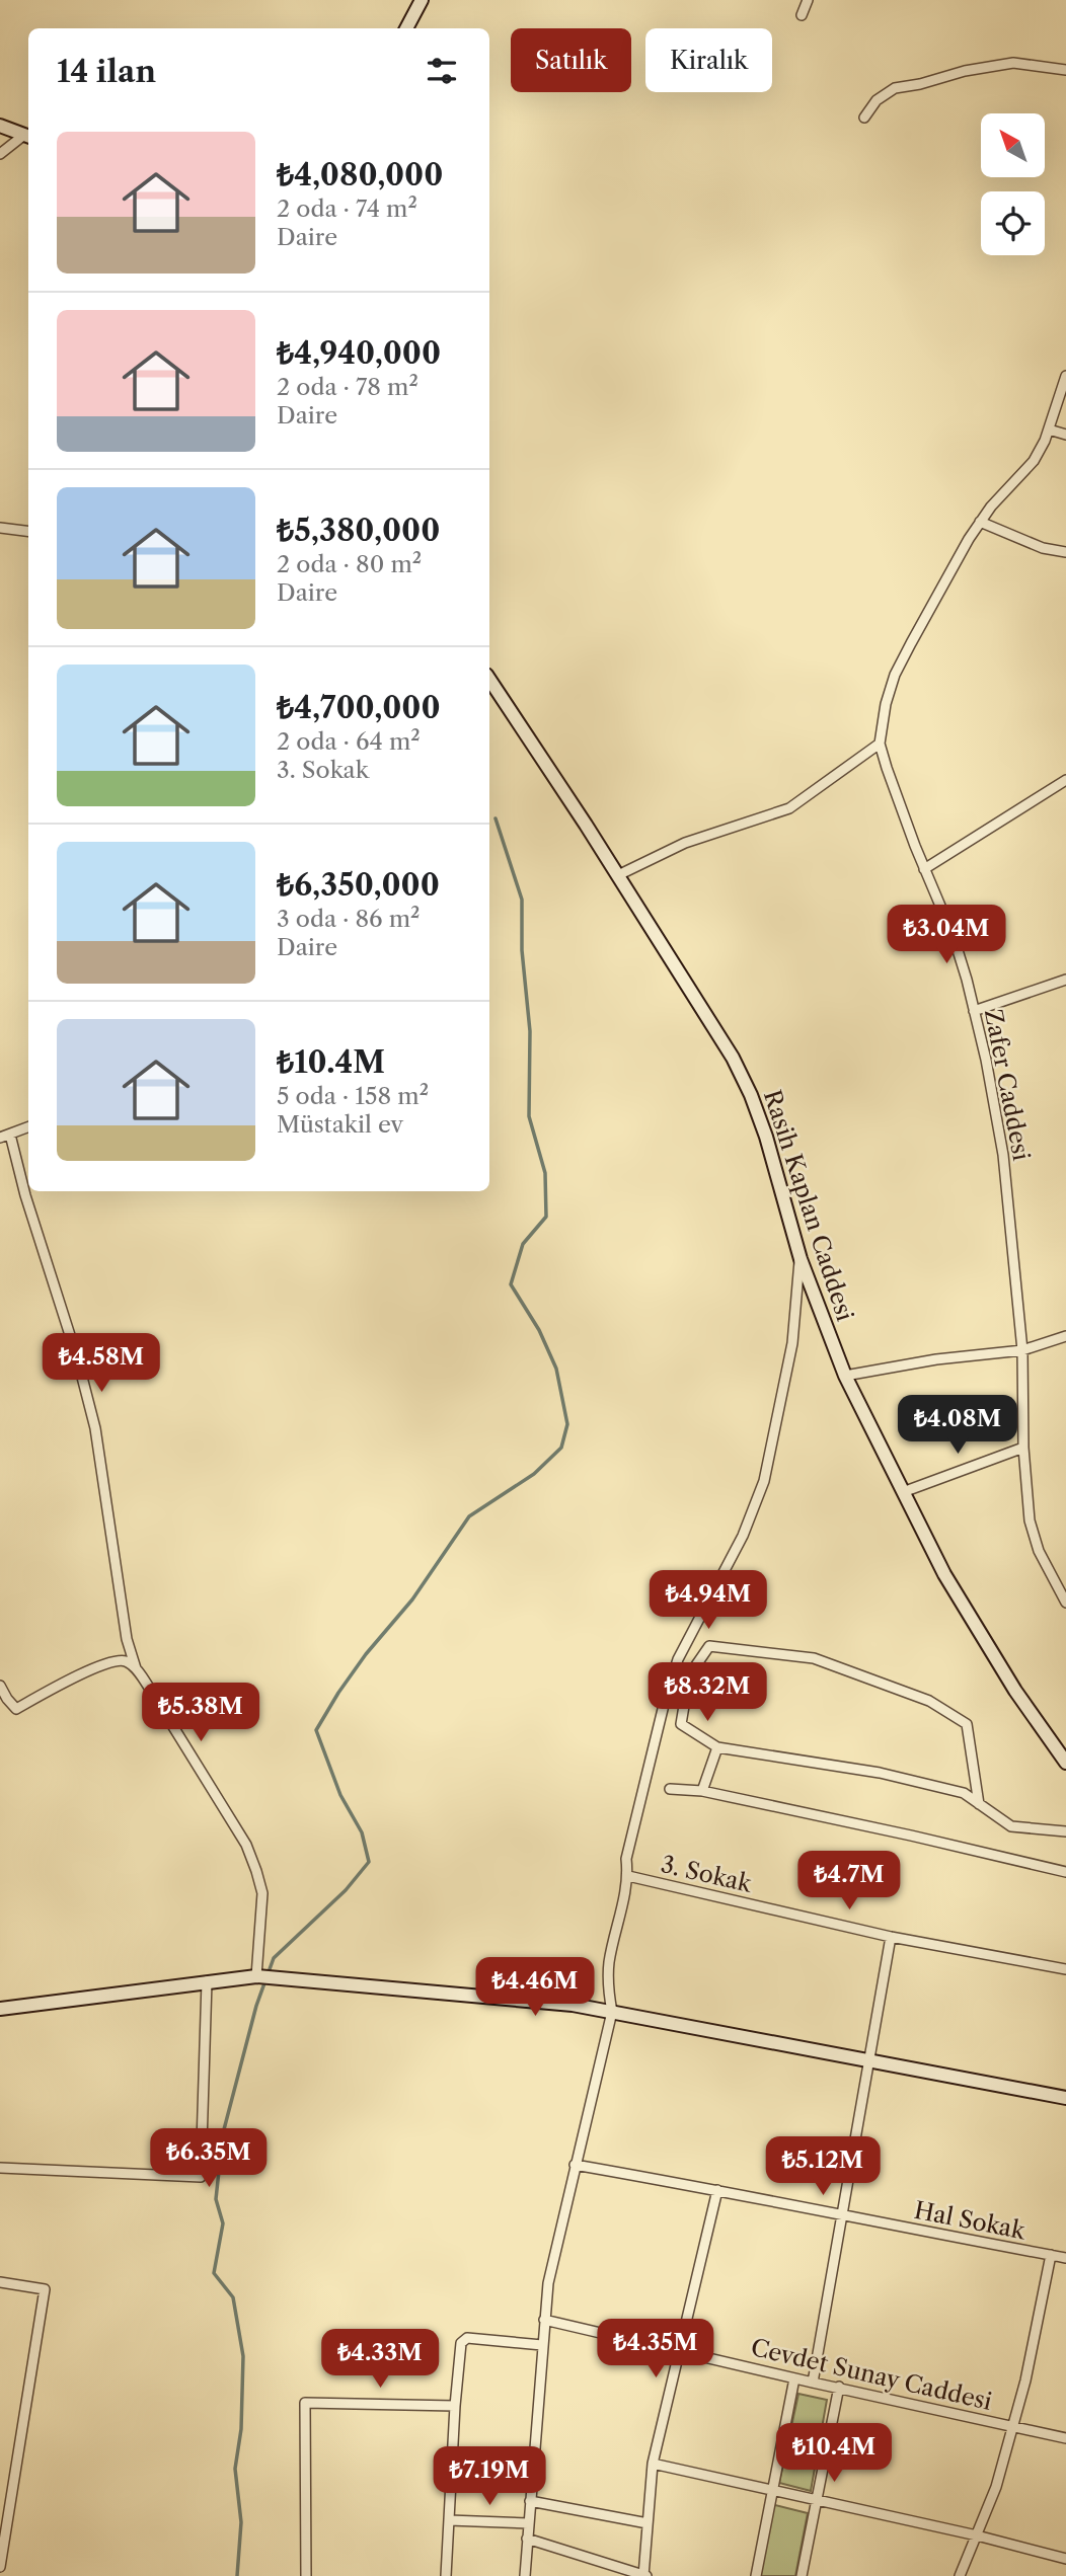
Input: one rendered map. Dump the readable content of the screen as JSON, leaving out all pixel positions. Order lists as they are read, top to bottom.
{
  "streets": {
    "street": [
      "Zafer Caddesi",
      "Rasih Kaplan Caddesi",
      "3. Sokak",
      "Hal Sokak",
      "Cevdet Sunay Caddesi"
    ]
  },
  "north": "top left",
  "page": {
    "chip": ["Satılık", "Kiralık"],
    "heading": "14 ilan",
    "list": [
      {
        "name": "₺4,080,000",
        "note": "2 oda · 74 m² · Daire"
      },
      {
        "name": "₺4,940,000",
        "note": "2 oda · 78 m² · Daire"
      },
      {
        "name": "₺5,380,000",
        "note": "2 oda · 80 m² · Daire"
      },
      {
        "name": "₺4,700,000",
        "note": "2 oda · 64 m² · 3. Sokak"
      },
      {
        "name": "₺6,350,000",
        "note": "3 oda · 86 m² · Daire"
      },
      {
        "name": "₺10.4M",
        "note": "5 oda · 158 m² · Müstakil ev"
      }
    ],
    "price": [
      "₺3.04M",
      "₺4.58M",
      "₺4.08M",
      "₺4.94M",
      "₺8.32M",
      "₺5.38M",
      "₺4.7M",
      "₺4.46M",
      "₺6.35M",
      "₺5.12M",
      "₺4.35M",
      "₺4.33M",
      "₺10.4M",
      "₺7.19M"
    ]
  }
}
